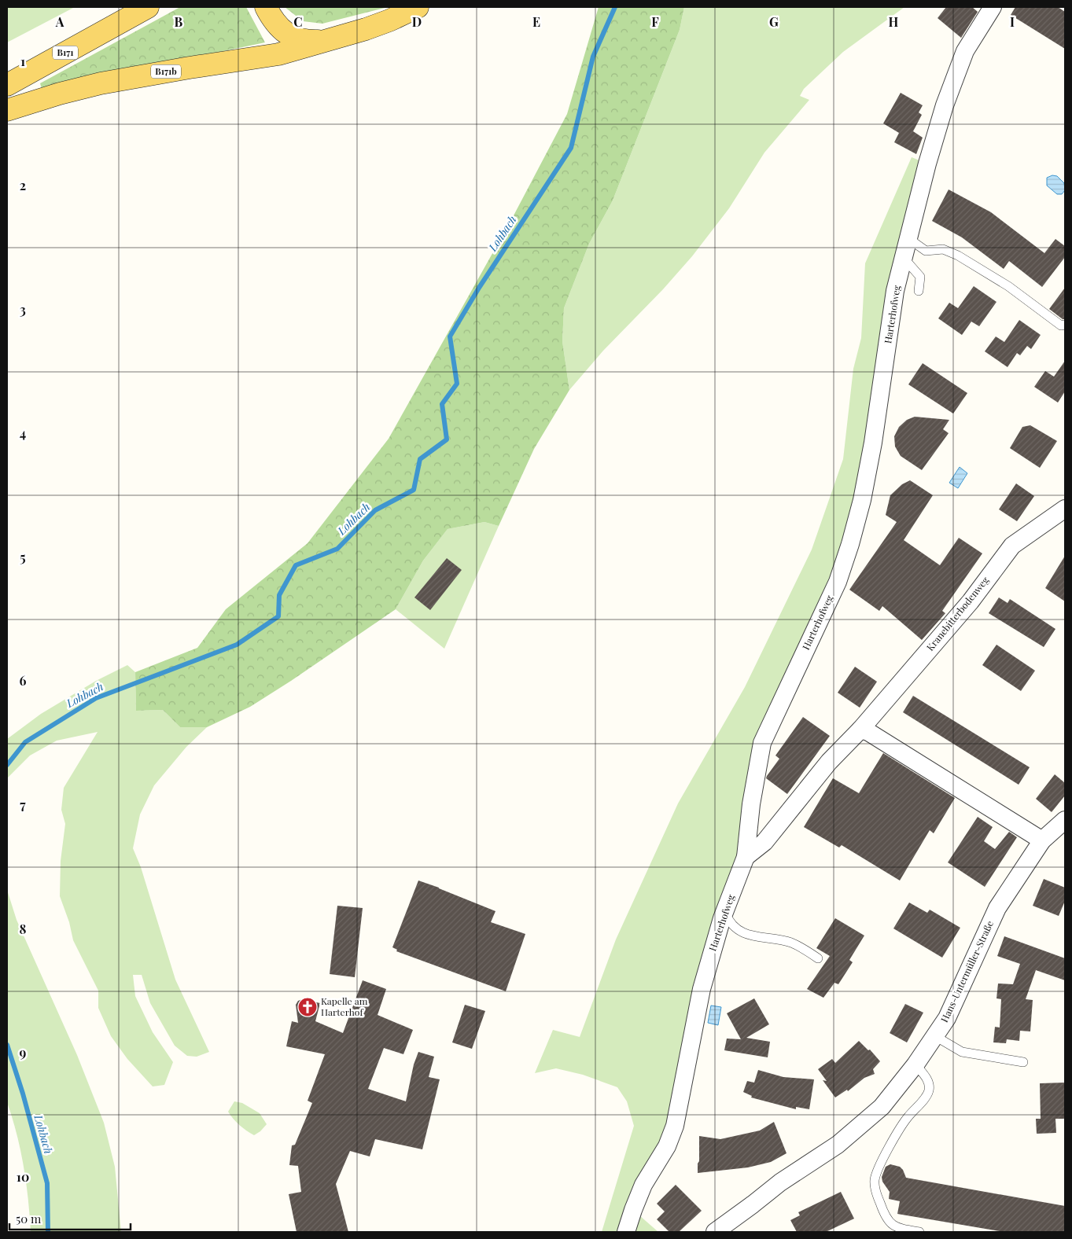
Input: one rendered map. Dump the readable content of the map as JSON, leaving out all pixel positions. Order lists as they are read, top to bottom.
{
  "streets": {
    "main road": ["B171", "B171b"],
    "street": ["Harterhofweg", "Kranebitterbodenweg", "Hans-Untermüller-Straße"]
  },
  "crossings": [
    ["Harterhofweg", "Kranebitterbodenweg"]
  ],
  "water": ["Lohbach"],
  "places": {
    "church": ["Kapelle am Harterhof"]
  },
  "scale_bar": "50 m",
  "grid": {
    "columns": [
      "A",
      "B",
      "C",
      "D",
      "E",
      "F",
      "G",
      "H",
      "I"
    ],
    "rows": [
      "1",
      "2",
      "3",
      "4",
      "5",
      "6",
      "7",
      "8",
      "9",
      "10"
    ]
  }
}
